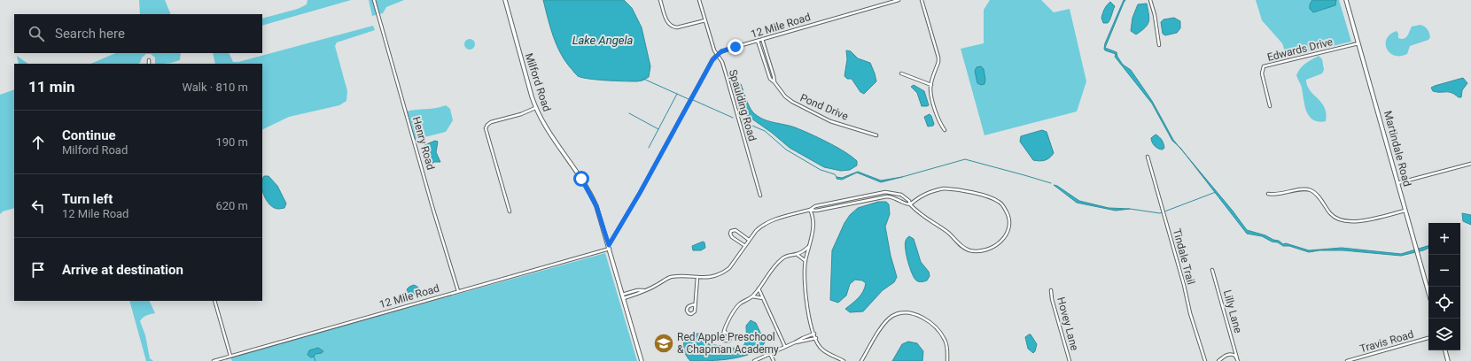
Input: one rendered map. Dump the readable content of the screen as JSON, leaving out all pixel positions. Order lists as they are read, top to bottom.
{
  "streets": {
    "street": [
      "12 Mile Road",
      "Edwards Drive",
      "Milford Road",
      "Spaulding Road",
      "Pond Drive",
      "Henry Road",
      "Martindale Road",
      "Tindale Trail",
      "Lilly Lane",
      "Hovey Lane",
      "Travis Road"
    ]
  },
  "crossings": [
    ["12 Mile Road", "Milford Road"],
    ["12 Mile Road", "Spaulding Road"],
    ["12 Mile Road", "Pond Drive"],
    ["12 Mile Road", "Henry Road"],
    ["Edwards Drive", "Martindale Road"]
  ],
  "water": ["Lake Angela"],
  "places": {
    "school or university": ["Red Apple Preschool & Chapman Academy"]
  },
  "page": {
    "search": "Search here",
    "heading": ["11 min", "Walk · 810 m"],
    "list": [
      ["Continue", "Milford Road", "190 m"],
      ["Turn left", "12 Mile Road", "620 m"],
      "Arrive at destination"
    ],
    "map_buttons": ["+", "−"]
  }
}
